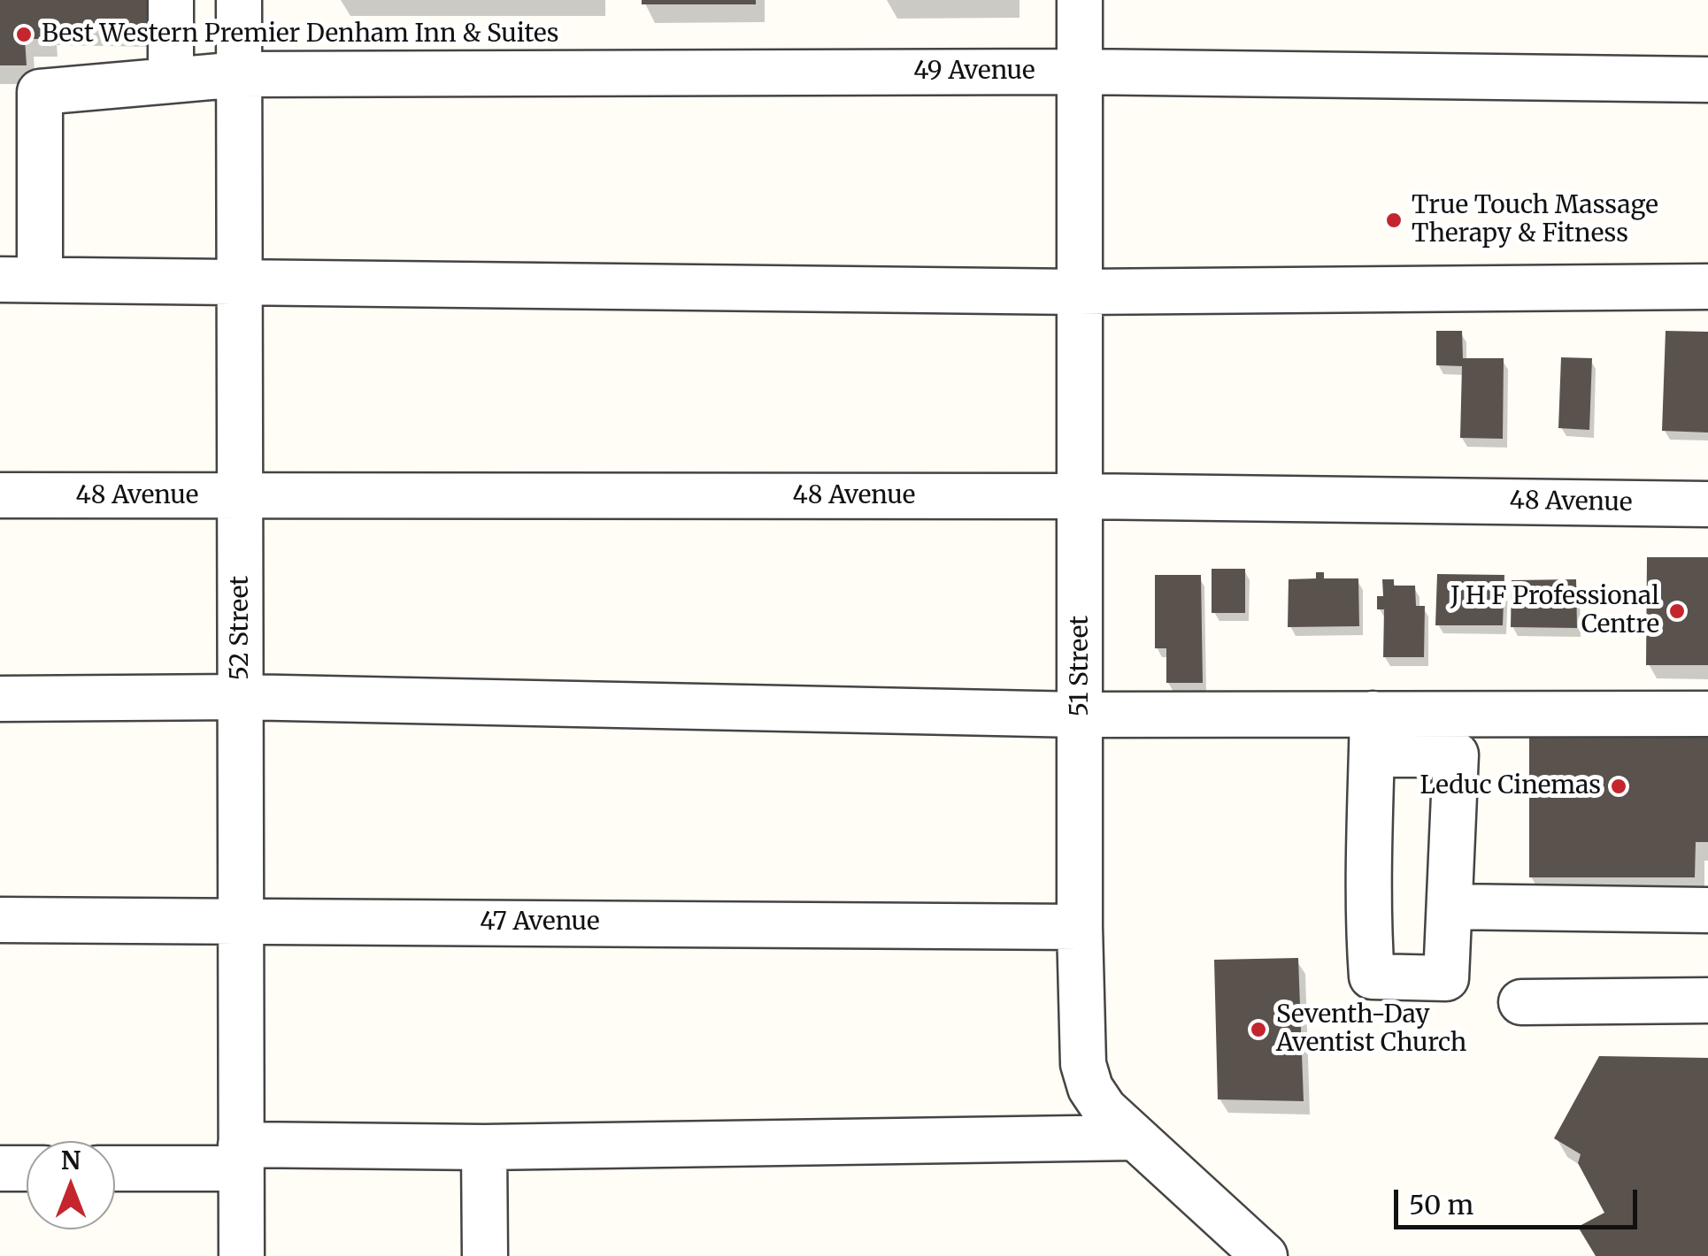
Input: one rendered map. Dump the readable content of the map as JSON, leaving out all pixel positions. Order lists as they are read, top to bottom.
{
  "streets": {
    "street": [
      "49 Avenue",
      "48 Avenue",
      "52 Street",
      "51 Street",
      "47 Avenue"
    ]
  },
  "crossings": [
    ["49 Avenue", "52 Street"],
    ["49 Avenue", "51 Street"],
    ["48 Avenue", "52 Street"],
    ["48 Avenue", "51 Street"],
    ["52 Street", "47 Avenue"],
    ["51 Street", "47 Avenue"]
  ],
  "places": [
    "Best Western Premier Denham Inn & Suites",
    "True Touch Massage Therapy & Fitness",
    "J H F Professional Centre",
    "Leduc Cinemas",
    "Seventh-Day Aventist Church"
  ],
  "scale_bar": "50 m",
  "north": "top"
}
